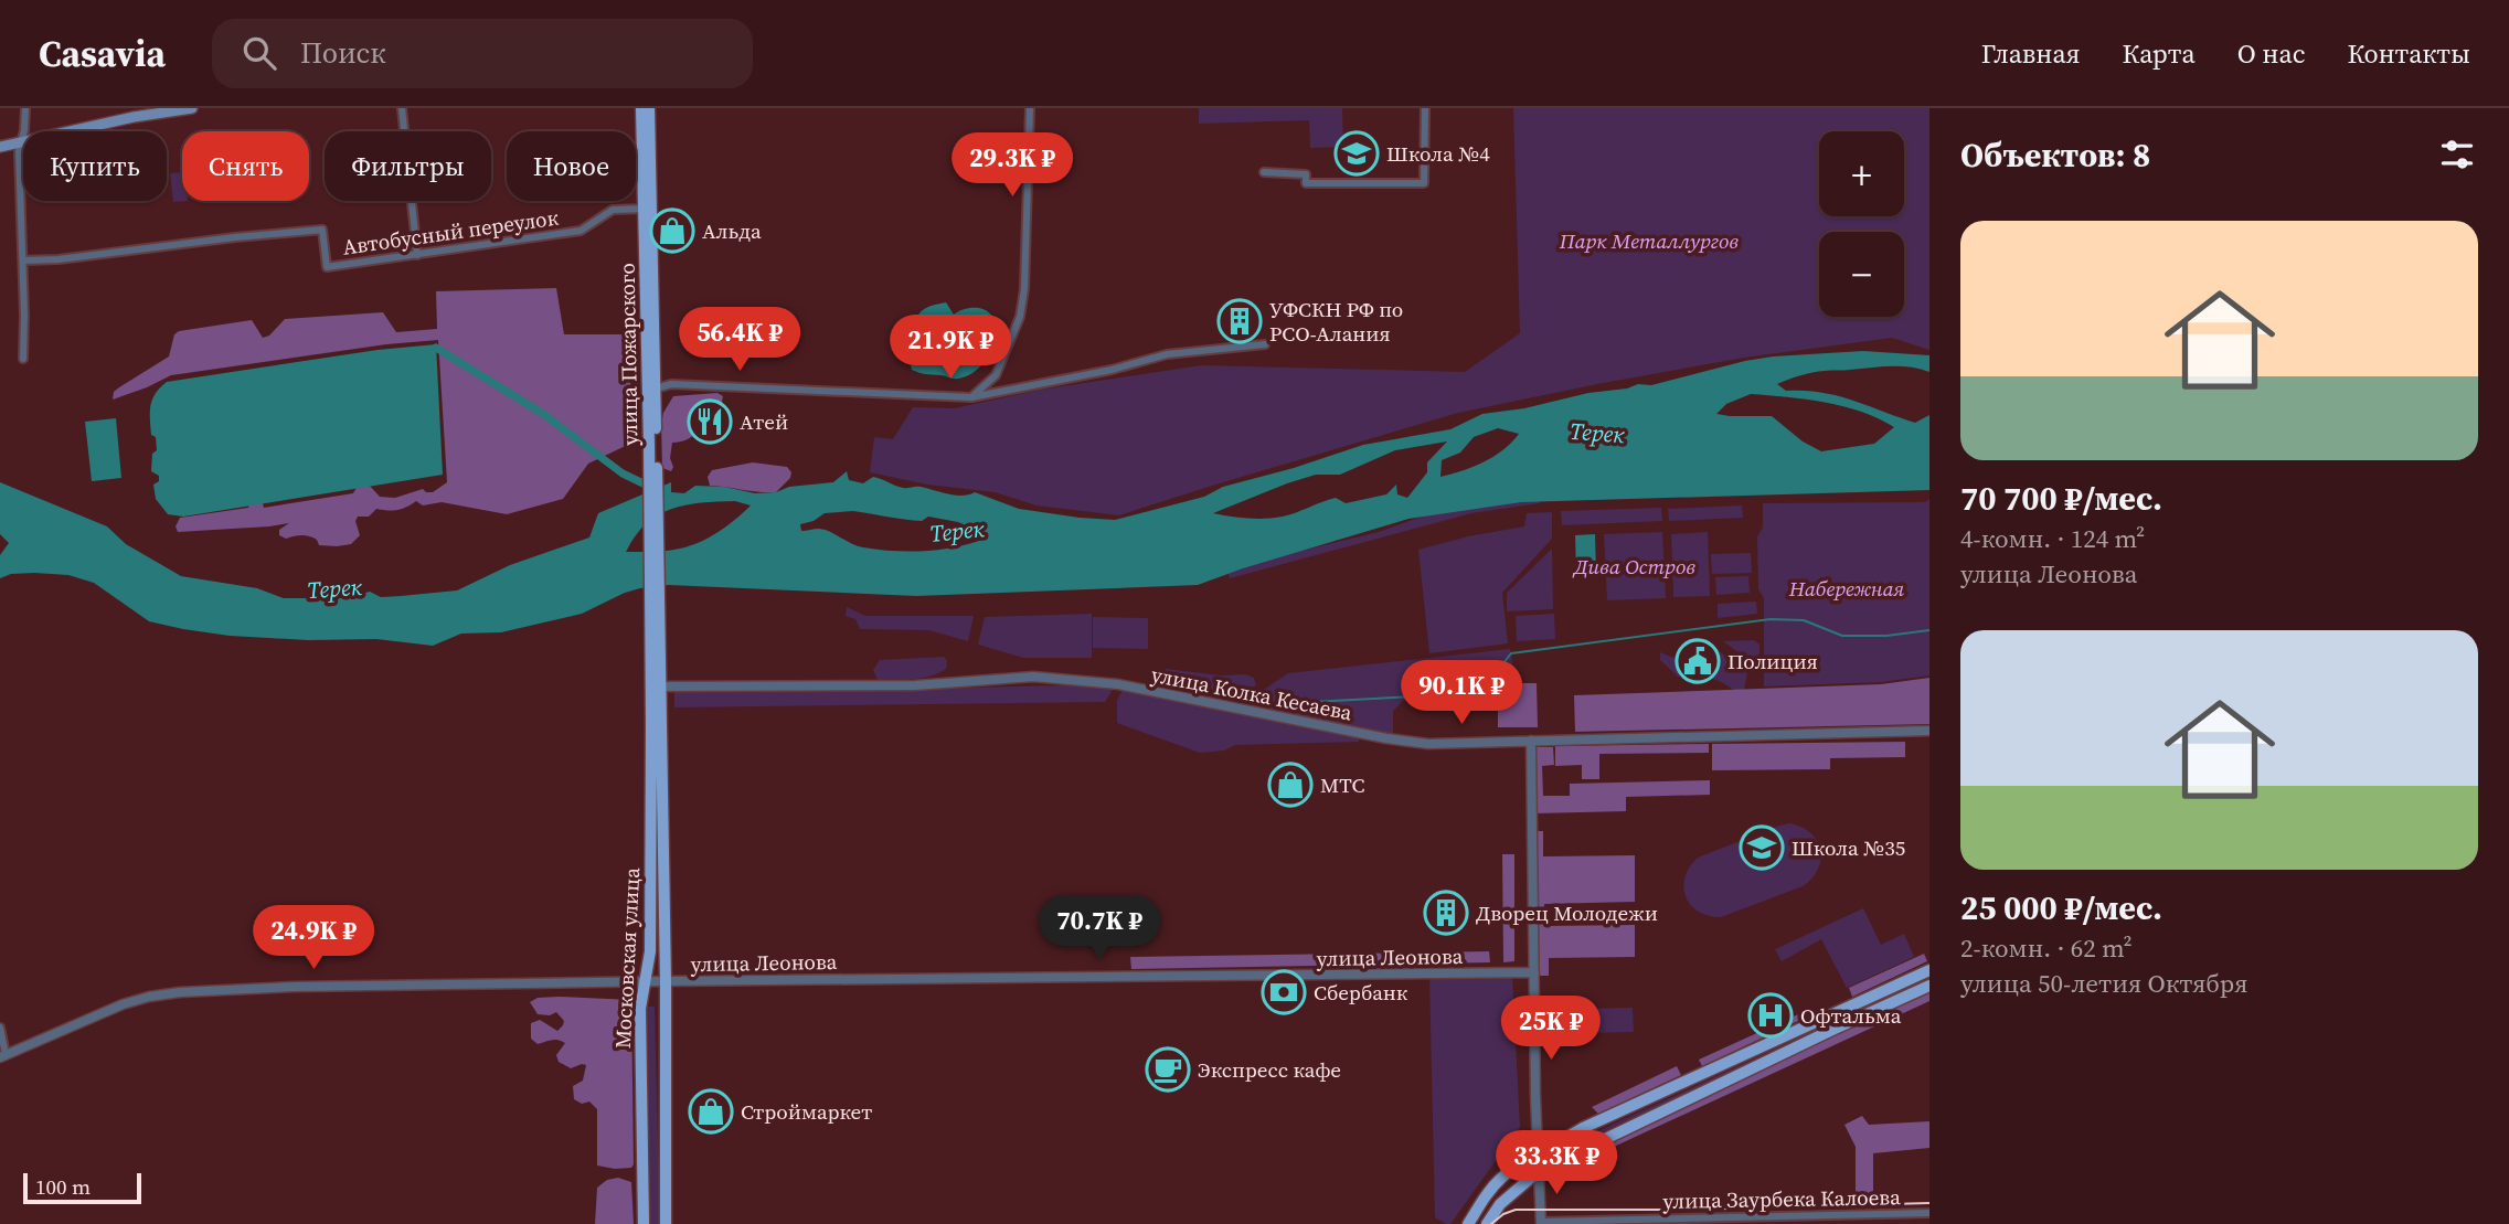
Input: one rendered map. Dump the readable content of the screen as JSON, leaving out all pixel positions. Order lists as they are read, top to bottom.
{
  "streets": {
    "main road": ["улица Пожарского", "Московская улица"],
    "street": [
      "Автобусный переулок",
      "улица Колка Кесаева",
      "улица Леонова",
      "улица Заурбека Калоева"
    ]
  },
  "crossings": [
    ["Автобусный переулок", "улица Пожарского"],
    ["улица Пожарского", "Московская улица"],
    ["улица Колка Кесаева", "Московская улица"],
    ["улица Леонова", "Московская улица"]
  ],
  "water": ["Терек"],
  "parks": ["Парк Металлургов", "Дива Остров", "Набережная"],
  "places": {
    "school or university": ["Школа №4", "Школа №35"],
    "shop": ["Альда", "МТС", "Строймаркет"],
    "building": ["УФСКН РФ по РСО-Алания", "Дворец Молодежи"],
    "restaurant": ["Атей"],
    "public building": ["Полиция"],
    "bank": ["Сбербанк"],
    "hospital": ["Офтальма"],
    "cafe": ["Экспресс кафе"]
  },
  "scale_bar": "100 m",
  "page": {
    "header": "Casavia",
    "search": "Поиск",
    "nav": [
      "Главная",
      "Карта",
      "О нас",
      "Контакты"
    ],
    "heading": "Объектов: 8",
    "map_buttons": ["+", "−"],
    "chip": [
      "Купить",
      "Снять",
      "Фильтры",
      "Новое"
    ],
    "price": [
      "29.3K ₽",
      "56.4K ₽",
      "21.9K ₽",
      "90.1K ₽",
      "70.7K ₽",
      "24.9K ₽",
      "25K ₽",
      "33.3K ₽"
    ],
    "list": [
      {
        "name": "70 700 ₽/мес.",
        "note": "4-комн. · 124 m² · улица Леонова"
      },
      {
        "name": "25 000 ₽/мес.",
        "note": "2-комн. · 62 m² · улица 50-летия Октября"
      }
    ],
    "scale": "100 m"
  }
}
